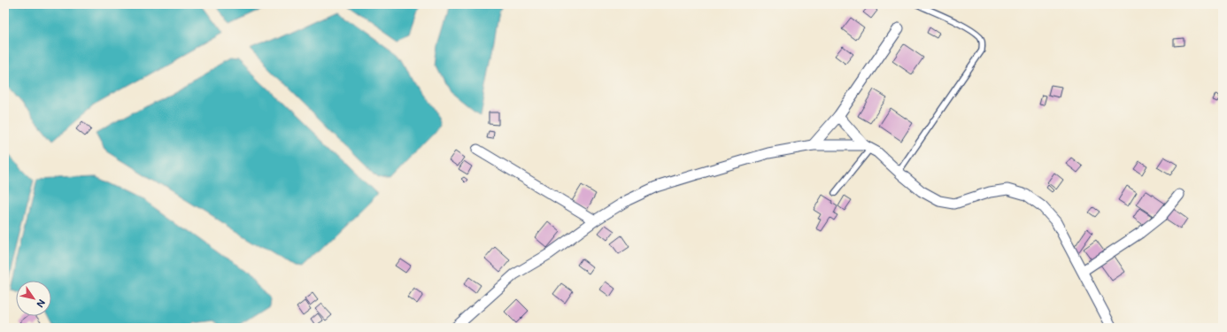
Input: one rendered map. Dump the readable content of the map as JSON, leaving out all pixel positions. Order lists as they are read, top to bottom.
{
  "north": "bottom right"
}
